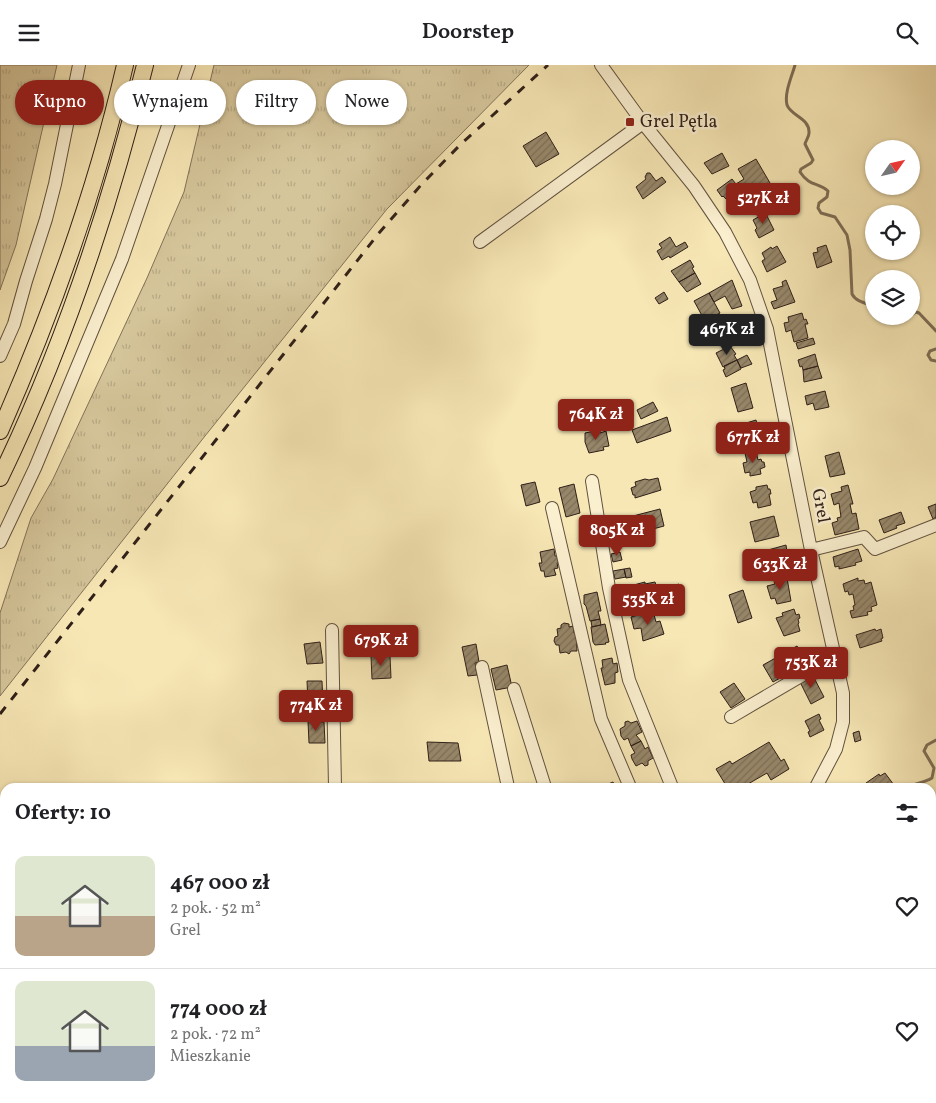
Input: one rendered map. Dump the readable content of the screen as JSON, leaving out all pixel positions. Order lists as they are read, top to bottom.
{
  "streets": {
    "street": ["Grel"]
  },
  "places": {
    "transit": ["Grel Pętla"]
  },
  "north": "top right",
  "page": {
    "header": "Doorstep",
    "chip": [
      "Kupno",
      "Wynajem",
      "Filtry",
      "Nowe"
    ],
    "price": [
      "527K zł",
      "467K zł",
      "764K zł",
      "677K zł",
      "805K zł",
      "633K zł",
      "535K zł",
      "679K zł",
      "753K zł",
      "774K zł"
    ],
    "heading": "Oferty: 10",
    "list": [
      {
        "name": "467 000 zł",
        "note": "2 pok. · 52 m² · Grel"
      },
      {
        "name": "774 000 zł",
        "note": "2 pok. · 72 m² · Mieszkanie"
      }
    ]
  }
}
